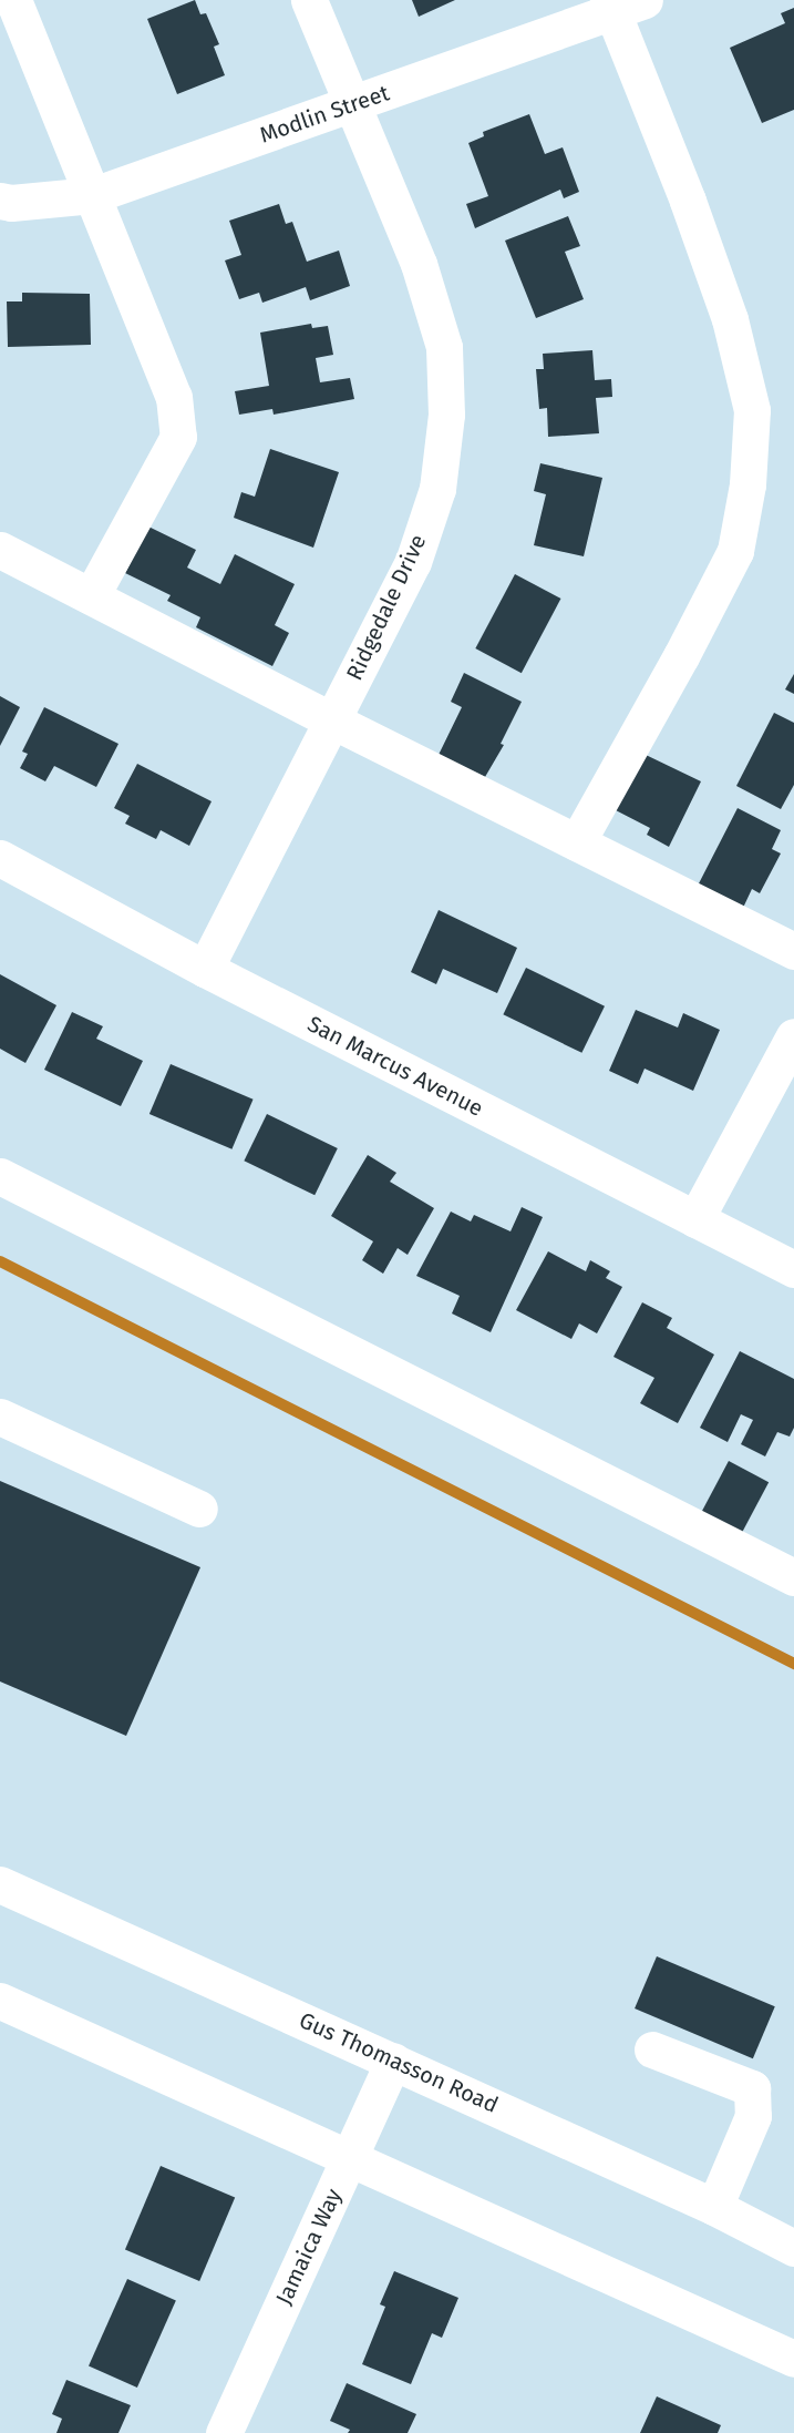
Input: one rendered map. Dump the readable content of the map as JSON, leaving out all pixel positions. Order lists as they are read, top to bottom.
{
  "streets": {
    "street": [
      "Modlin Street",
      "Ridgedale Drive",
      "San Marcus Avenue",
      "Gus Thomasson Road",
      "Jamaica Way"
    ]
  },
  "crossings": [
    ["Modlin Street", "Ridgedale Drive"],
    ["Ridgedale Drive", "San Marcus Avenue"],
    ["Gus Thomasson Road", "Jamaica Way"]
  ]
}
